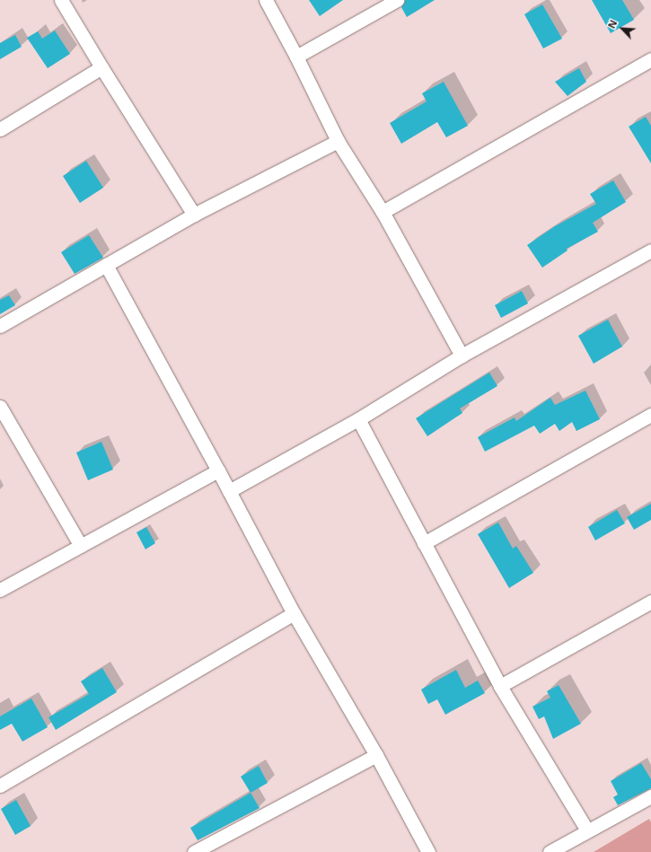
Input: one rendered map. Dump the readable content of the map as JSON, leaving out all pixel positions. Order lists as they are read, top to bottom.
{
  "north": "top left"
}
